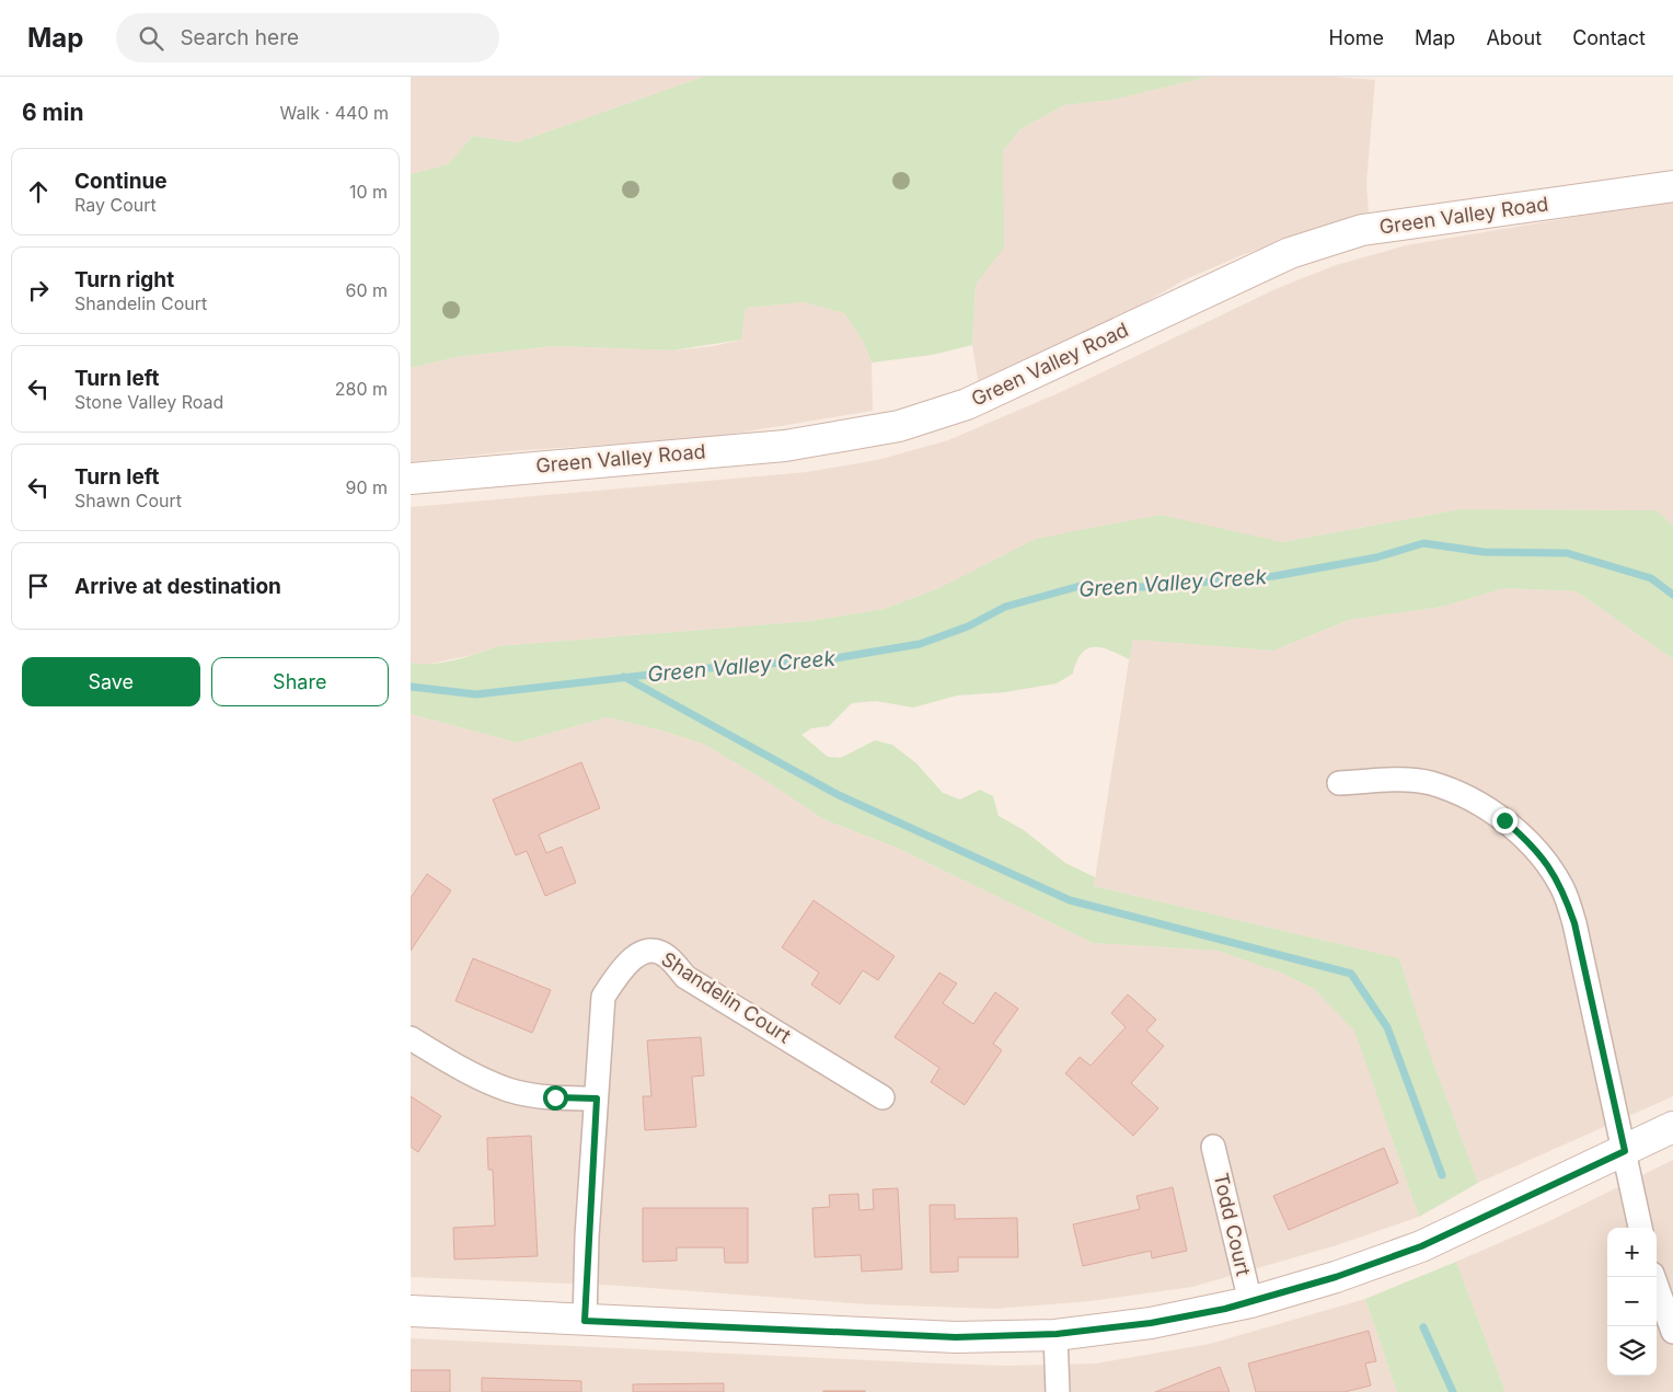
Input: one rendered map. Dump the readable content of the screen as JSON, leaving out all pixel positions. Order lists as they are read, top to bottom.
{
  "streets": {
    "street": ["Green Valley Road", "Shandelin Court", "Todd Court"]
  },
  "water": ["Green Valley Creek"],
  "page": {
    "header": "Map",
    "search": "Search here",
    "nav": [
      "Home",
      "Map",
      "About",
      "Contact"
    ],
    "heading": ["6 min", "Walk · 440 m"],
    "list": [
      ["Continue", "Ray Court", "10 m"],
      ["Turn right", "Shandelin Court", "60 m"],
      ["Turn left", "Stone Valley Road", "280 m"],
      ["Turn left", "Shawn Court", "90 m"],
      "Arrive at destination"
    ],
    "buttons": ["Save", "Share"],
    "map_buttons": ["+", "−"]
  }
}
